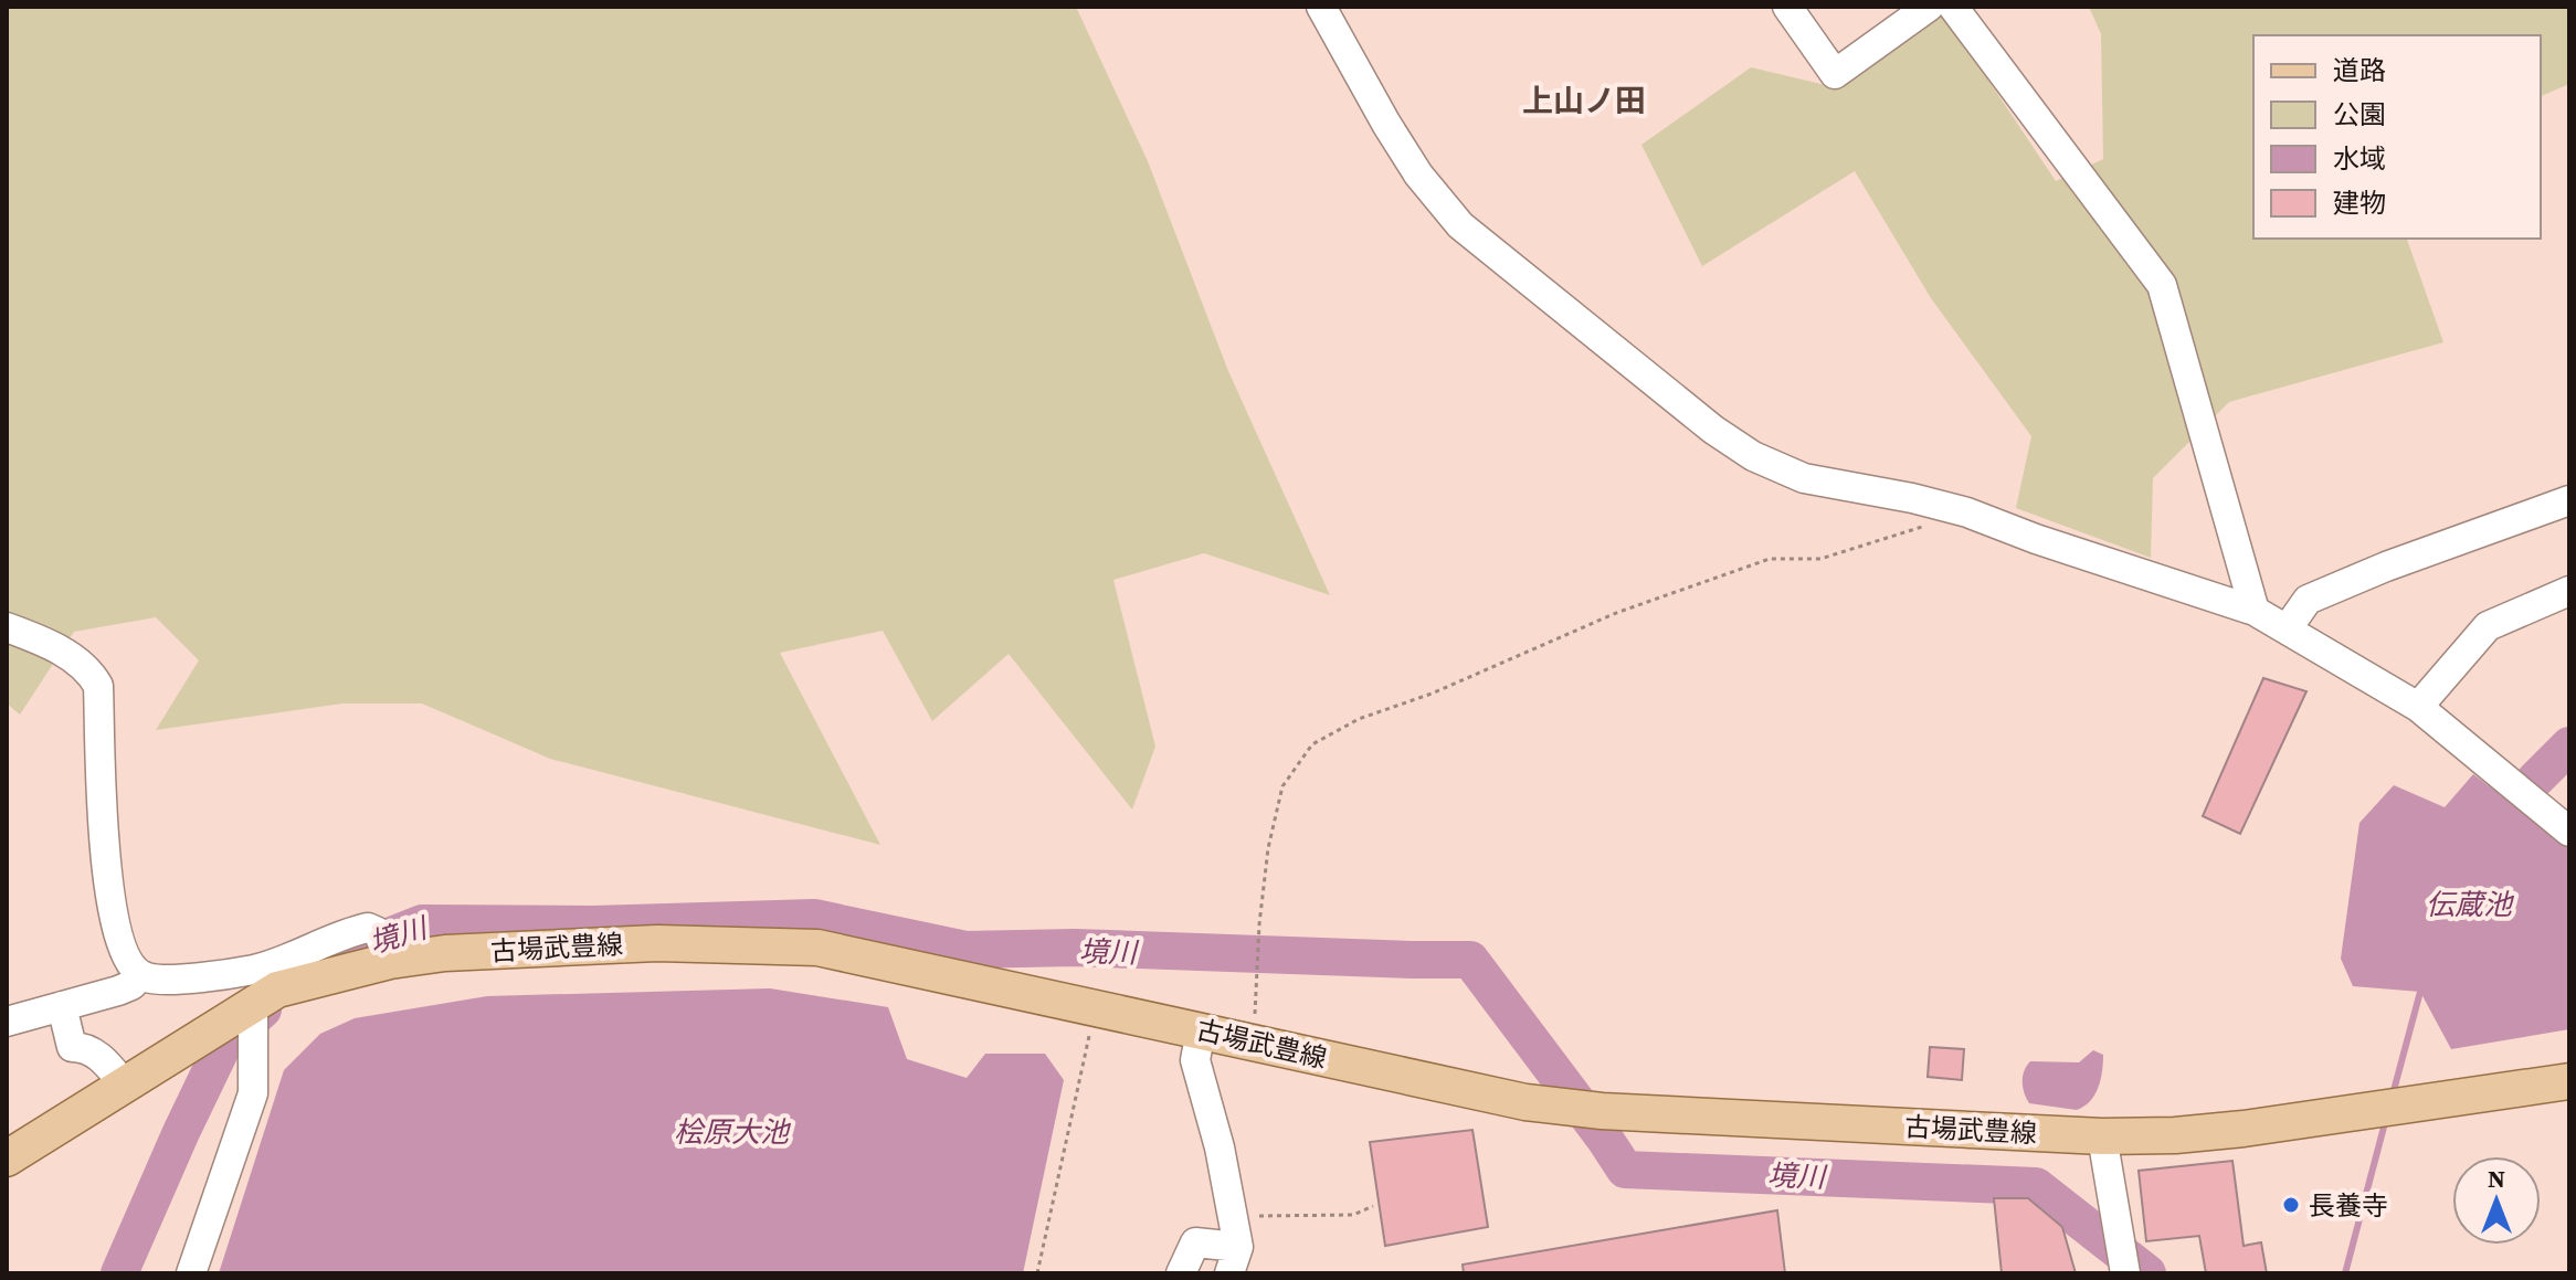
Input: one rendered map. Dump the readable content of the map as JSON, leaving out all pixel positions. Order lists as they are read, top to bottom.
{
  "streets": {
    "main road": ["古場武豊線"]
  },
  "districts": ["上山ノ田"],
  "water": ["伝蔵池", "境川", "桧原大池"],
  "places": ["長養寺"],
  "legend": [
    "道路",
    "公園",
    "水域",
    "建物"
  ],
  "north": "top"
}
